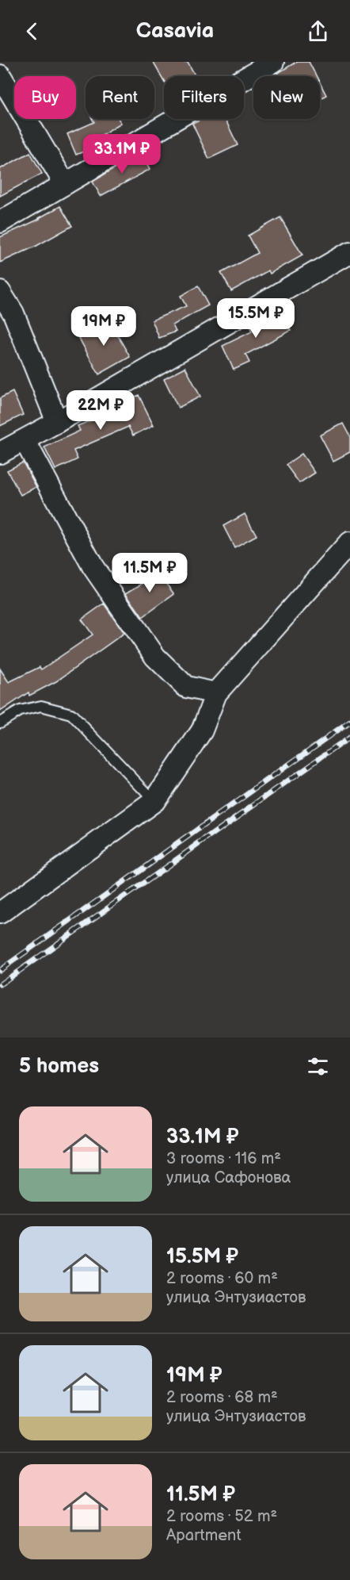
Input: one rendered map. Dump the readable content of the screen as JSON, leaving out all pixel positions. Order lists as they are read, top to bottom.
{
  "page": {
    "header": "Casavia",
    "chip": [
      "Buy",
      "Rent",
      "Filters",
      "New"
    ],
    "price": [
      "33.1M ₽",
      "15.5M ₽",
      "19M ₽",
      "22M ₽",
      "11.5M ₽"
    ],
    "heading": "5 homes",
    "list": [
      {
        "name": "33.1M ₽",
        "note": "3 rooms · 116 m² · улица Сафонова"
      },
      {
        "name": "15.5M ₽",
        "note": "2 rooms · 60 m² · улица Энтузиастов"
      },
      {
        "name": "19M ₽",
        "note": "2 rooms · 68 m² · улица Энтузиастов"
      },
      {
        "name": "11.5M ₽",
        "note": "2 rooms · 52 m² · Apartment"
      }
    ]
  }
}
